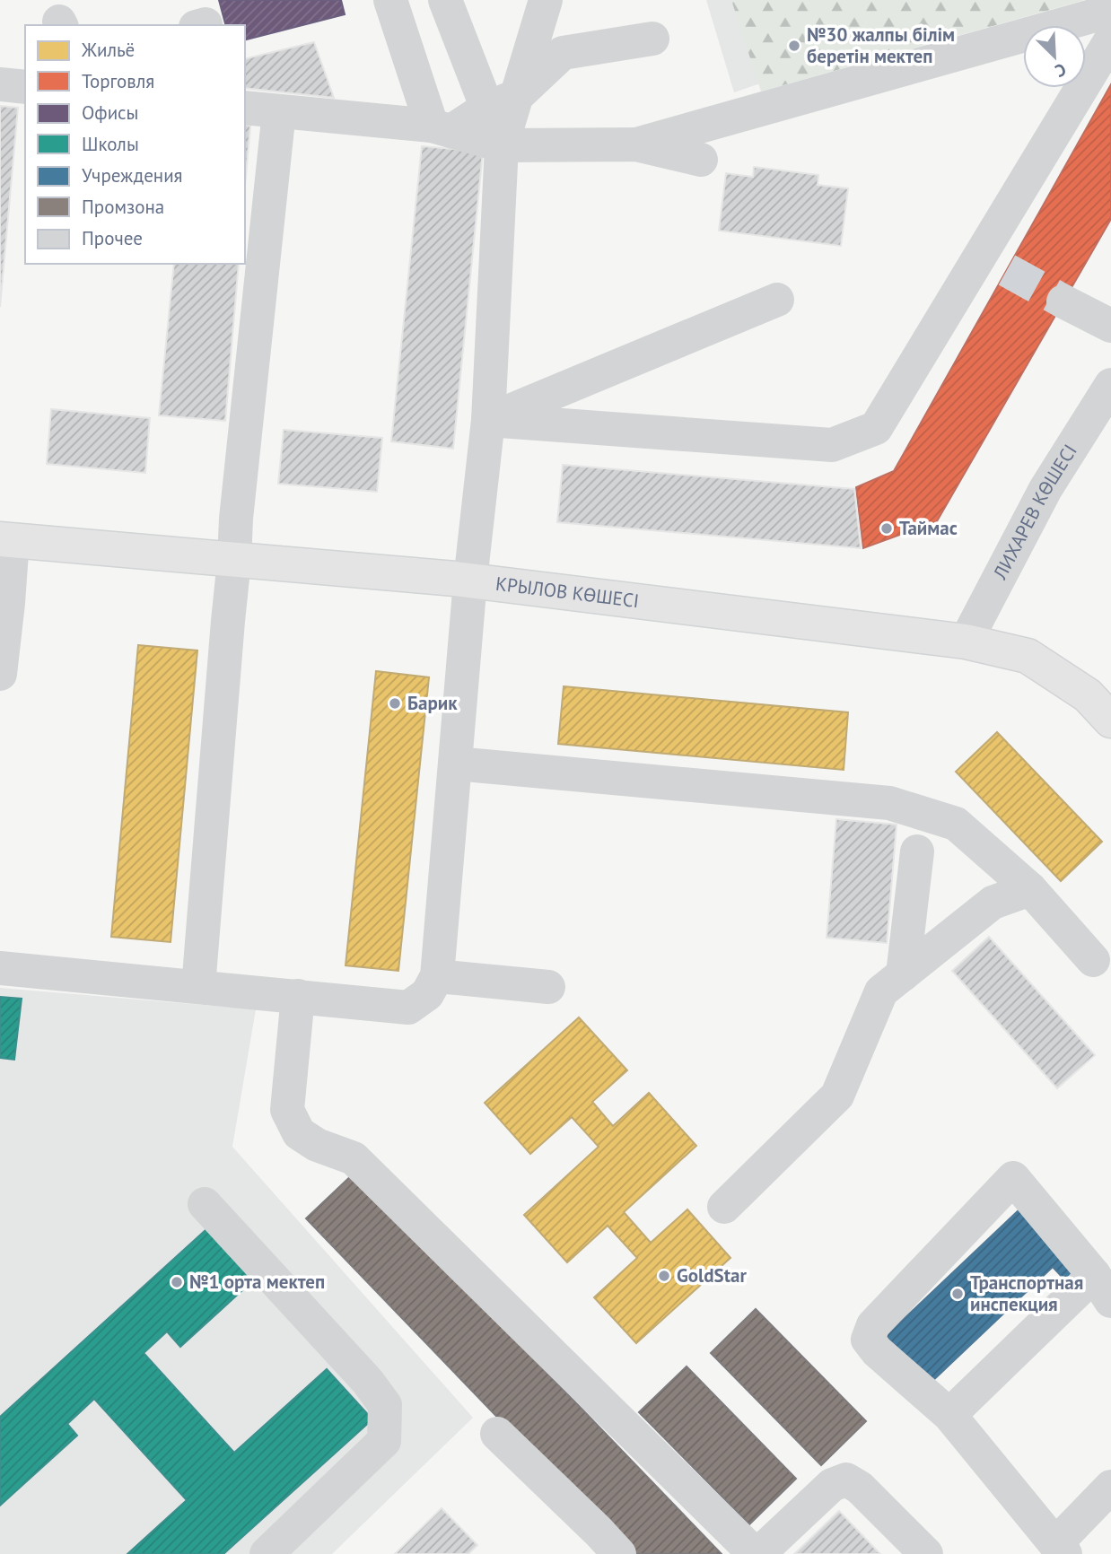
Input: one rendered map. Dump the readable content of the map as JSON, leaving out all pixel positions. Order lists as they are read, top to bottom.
{
  "streets": {
    "main road": ["КРЫЛОВ КӨШЕСІ"],
    "street": ["ЛИХАРЕВ КӨШЕСІ"]
  },
  "crossings": [
    ["ЛИХАРЕВ КӨШЕСІ", "КРЫЛОВ КӨШЕСІ"]
  ],
  "places": [
    "№30 жалпы білім беретін мектеп",
    "Таймас",
    "Барик",
    "GoldStar",
    "№1 орта мектеп",
    "Транспортная инспекция"
  ],
  "legend": [
    "Жильё",
    "Торговля",
    "Офисы",
    "Школы",
    "Учреждения",
    "Промзона",
    "Прочее"
  ],
  "north": "bottom right"
}
